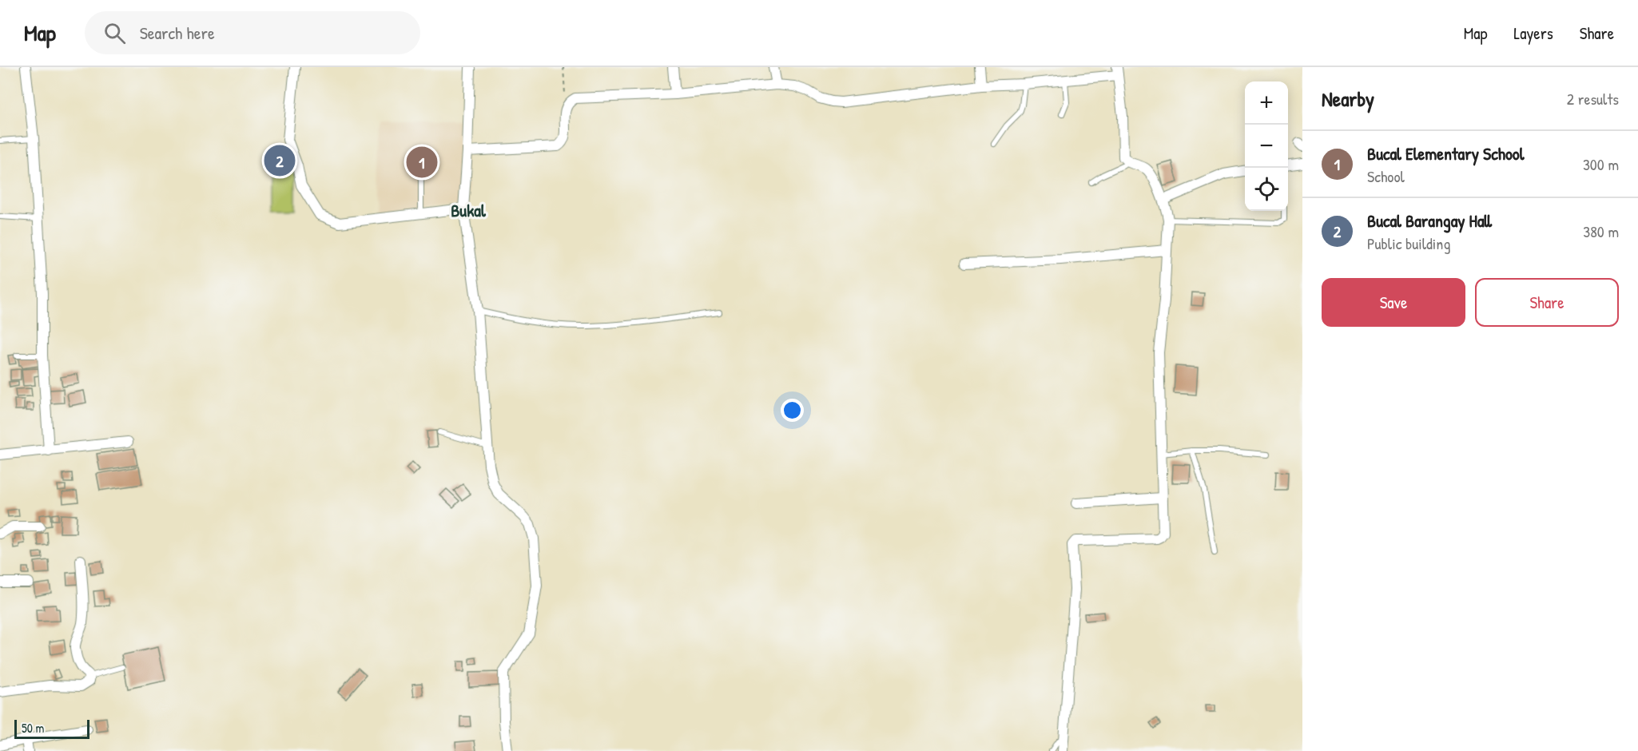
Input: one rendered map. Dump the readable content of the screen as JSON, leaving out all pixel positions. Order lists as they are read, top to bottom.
{
  "districts": ["Bukal"],
  "scale_bar": "50 m",
  "page": {
    "header": "Map",
    "search": "Search here",
    "nav": ["Map", "Layers", "Share"],
    "heading": ["Nearby", "2 results"],
    "map_buttons": ["+", "−"],
    "list": [
      {
        "mark": "1",
        "name": "Bucal Elementary School",
        "note": "School",
        "value": "300 m"
      },
      {
        "mark": "2",
        "name": "Bucal Barangay Hall",
        "note": "Public building",
        "value": "380 m"
      }
    ],
    "pins": ["2", "1"],
    "buttons": ["Save", "Share"],
    "scale": "50 m"
  }
}
